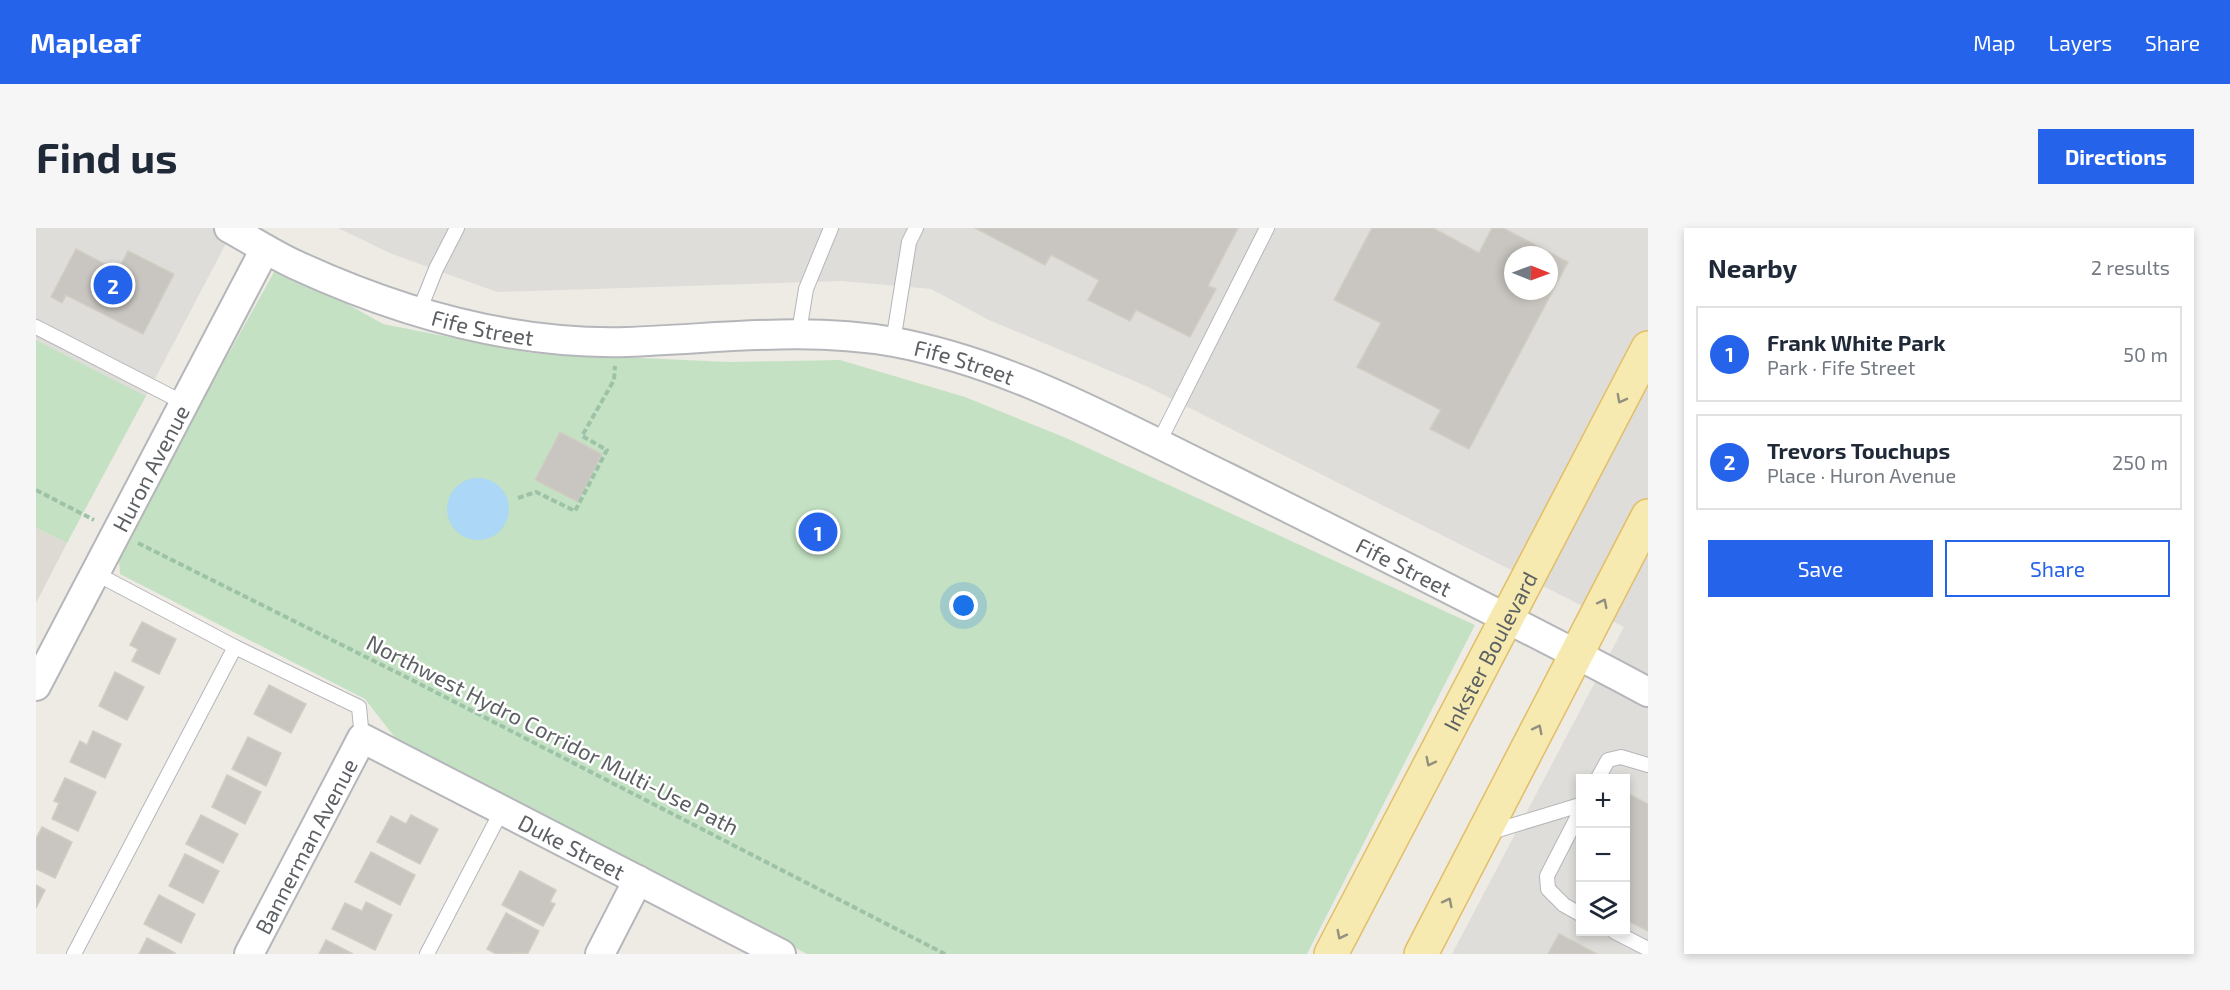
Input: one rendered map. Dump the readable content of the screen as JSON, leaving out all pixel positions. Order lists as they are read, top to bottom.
{
  "streets": {
    "main road": ["Inkster Boulevard"],
    "street": [
      "Fife Street",
      "Huron Avenue",
      "Bannerman Avenue",
      "Duke Street"
    ],
    "path": ["Northwest Hydro Corridor Multi-Use Path"]
  },
  "crossings": [
    ["Fife Street", "Huron Avenue"],
    ["Fife Street", "Inkster Boulevard"],
    ["Bannerman Avenue", "Duke Street"]
  ],
  "north": "right",
  "page": {
    "header": "Mapleaf",
    "nav": ["Map", "Layers", "Share"],
    "buttons": [
      "Directions",
      ["Save", "Share"]
    ],
    "title": "Find us",
    "heading": ["Nearby", "2 results"],
    "pins": ["2", "1"],
    "list": [
      {
        "mark": "1",
        "name": "Frank White Park",
        "note": "Park · Fife Street",
        "value": "50 m"
      },
      {
        "mark": "2",
        "name": "Trevors Touchups",
        "note": "Place · Huron Avenue",
        "value": "250 m"
      }
    ],
    "map_buttons": ["+", "−"]
  }
}
